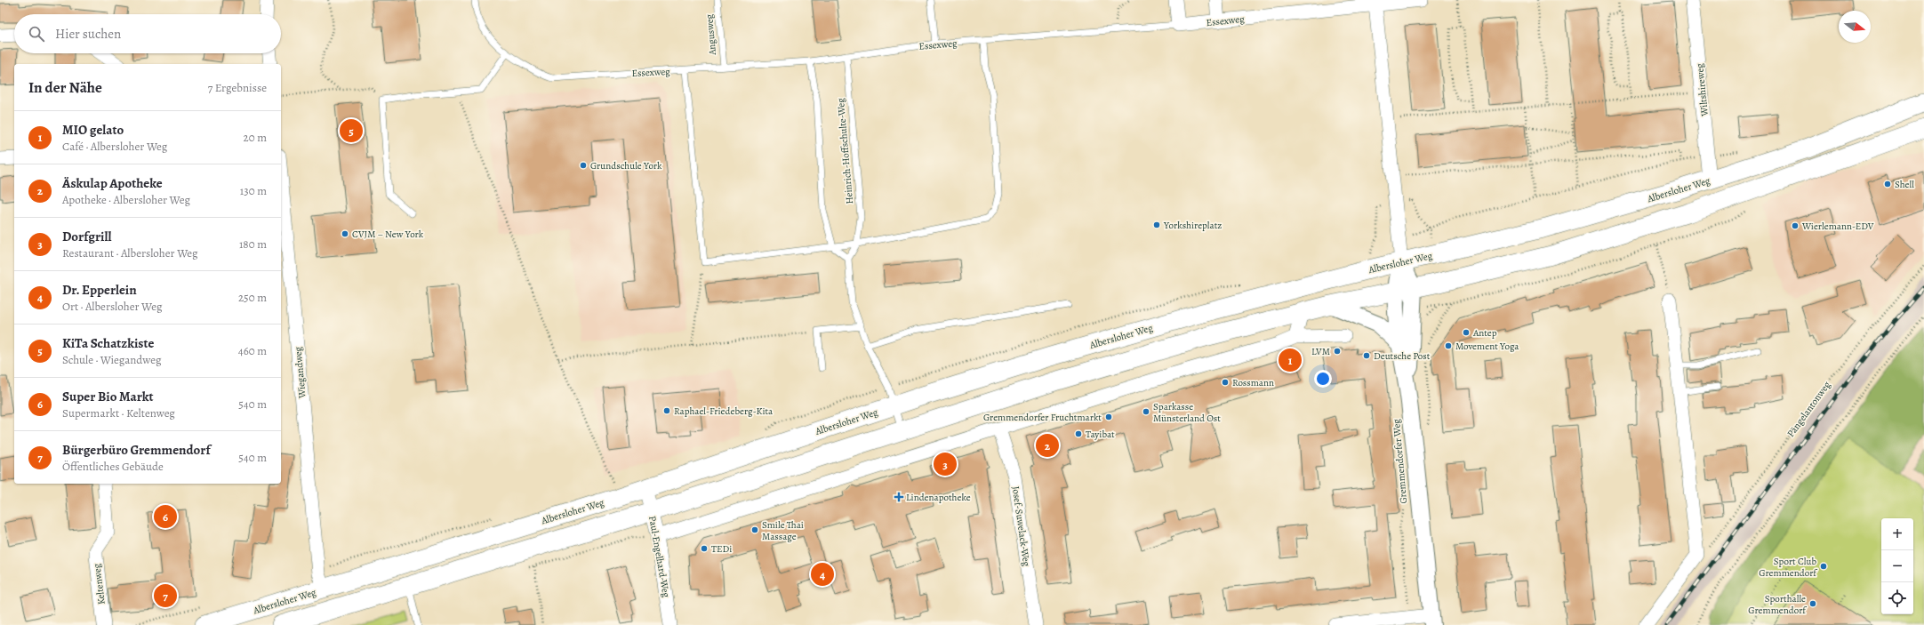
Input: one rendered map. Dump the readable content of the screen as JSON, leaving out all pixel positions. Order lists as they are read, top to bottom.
{
  "streets": {
    "main road": ["Albersloher Weg"],
    "street": [
      "Essexweg",
      "Wiltshireweg",
      "Wiegandweg",
      "Gremmendorfer Weg",
      "Josef-Suwelack-Weg",
      "Paul-Engelhard-Weg",
      "Keltenweg"
    ],
    "lane": ["Angusweg", "Heinrich-Hoffschulte-Weg"],
    "path": ["Pängelantonweg"]
  },
  "crossings": [
    ["Essexweg", "Angusweg"],
    ["Essexweg", "Heinrich-Hoffschulte-Weg"],
    ["Wiltshireweg", "Albersloher Weg"],
    ["Albersloher Weg", "Wiegandweg"],
    ["Albersloher Weg", "Gremmendorfer Weg"],
    ["Albersloher Weg", "Paul-Engelhard-Weg"]
  ],
  "places": {
    "other": [
      "Grundschule York",
      "Shell",
      "Yorkshireplatz",
      "Wierlemann-EDV",
      "CVJM – New York",
      "Antep",
      "Movement Yoga",
      "LVM",
      "Deutsche Post",
      "Rossmann",
      "Raphael-Friedeberg-Kita",
      "Sparkasse Münsterland Ost",
      "Gremmendorfer Fruchtmarkt",
      "Tayibat",
      "Smile Thai Massage",
      "TEDi",
      "Sport Club Gremmendorf",
      "Sporthalle Gremmendorf"
    ],
    "health": ["Lindenapotheke"]
  },
  "north": "right",
  "page": {
    "search": "Hier suchen",
    "heading": ["In der Nähe", "7 Ergebnisse"],
    "list": [
      {
        "mark": "1",
        "name": "MIO gelato",
        "note": "Café · Albersloher Weg",
        "value": "20 m"
      },
      {
        "mark": "2",
        "name": "Äskulap Apotheke",
        "note": "Apotheke · Albersloher Weg",
        "value": "130 m"
      },
      {
        "mark": "3",
        "name": "Dorfgrill",
        "note": "Restaurant · Albersloher Weg",
        "value": "180 m"
      },
      {
        "mark": "4",
        "name": "Dr. Epperlein",
        "note": "Ort · Albersloher Weg",
        "value": "250 m"
      },
      {
        "mark": "5",
        "name": "KiTa Schatzkiste",
        "note": "Schule · Wiegandweg",
        "value": "460 m"
      },
      {
        "mark": "6",
        "name": "Super Bio Markt",
        "note": "Supermarkt · Keltenweg",
        "value": "540 m"
      },
      {
        "mark": "7",
        "name": "Bürgerbüro Gremmendorf",
        "note": "Öffentliches Gebäude",
        "value": "540 m"
      }
    ],
    "pins": [
      "5",
      "1",
      "2",
      "3",
      "6",
      "4",
      "7"
    ],
    "map_buttons": ["+", "−"]
  }
}
